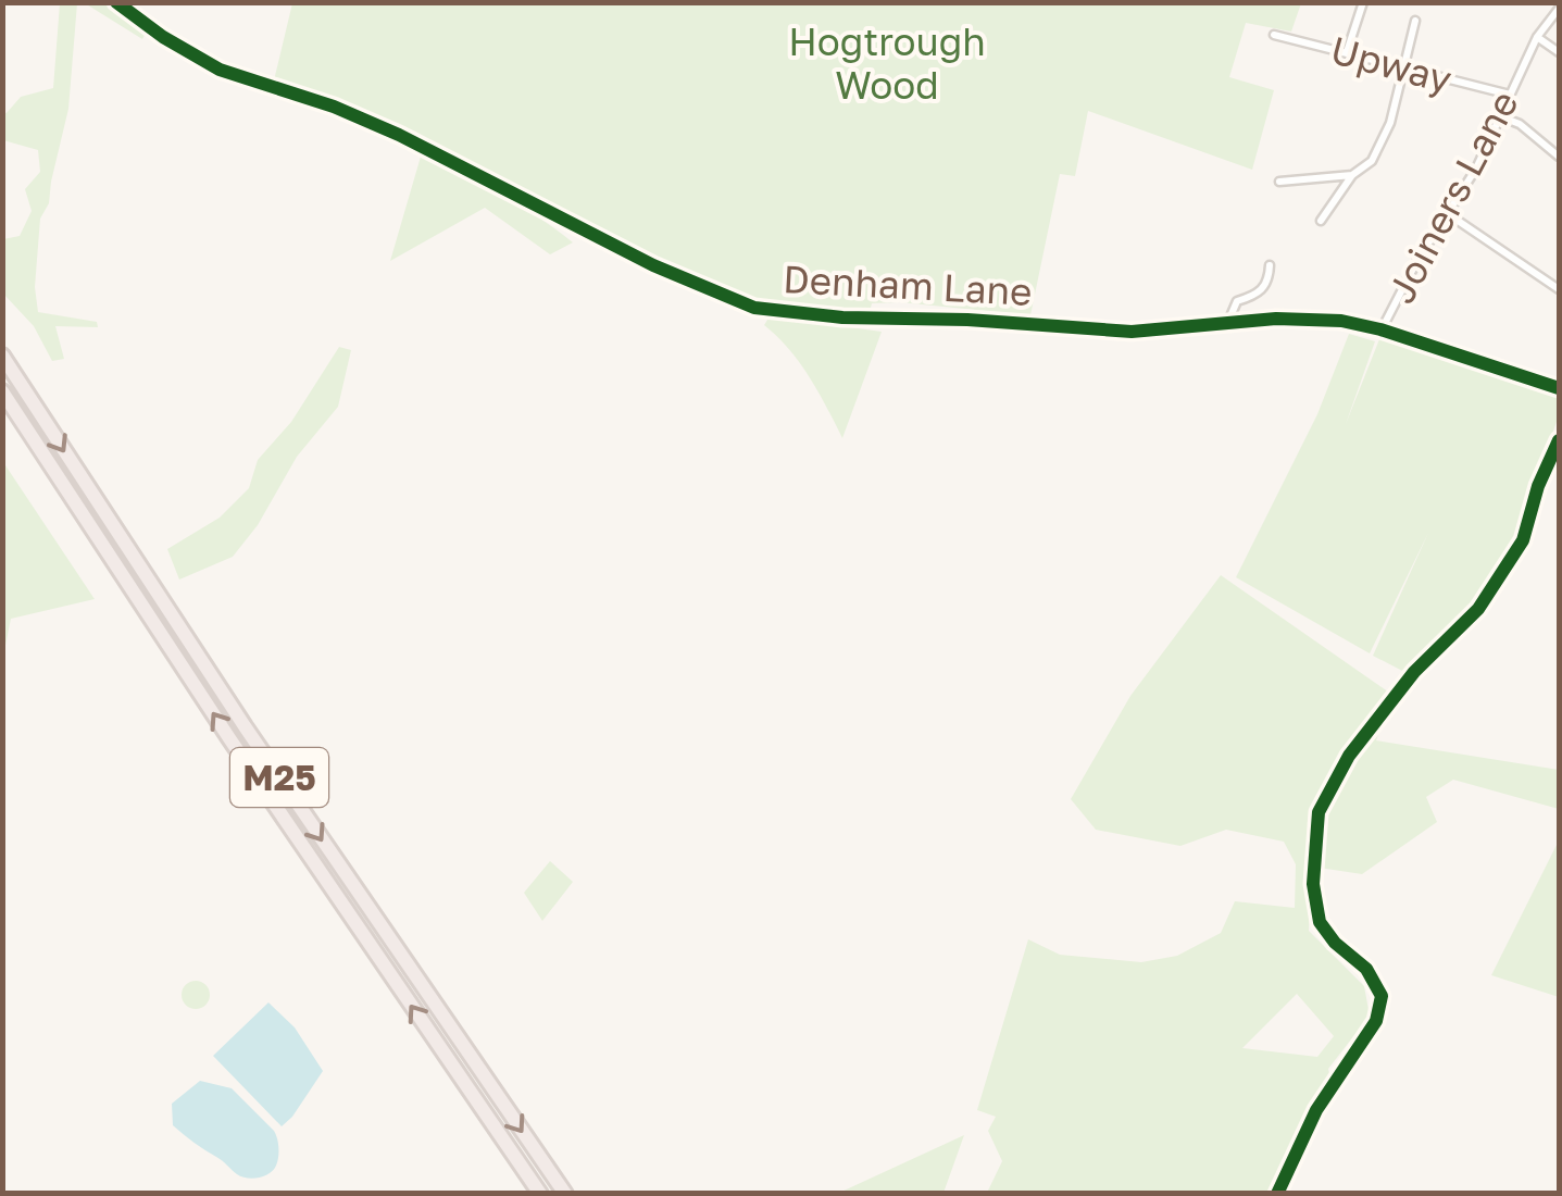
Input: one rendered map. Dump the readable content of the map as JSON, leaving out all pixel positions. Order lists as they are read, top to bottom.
{
  "streets": {
    "highway": ["M25"],
    "street": ["Upway", "Joiners Lane", "Denham Lane"]
  },
  "crossings": [
    ["Upway", "Joiners Lane"],
    ["Joiners Lane", "Denham Lane"]
  ],
  "parks": ["Hogtrough Wood"]
}
